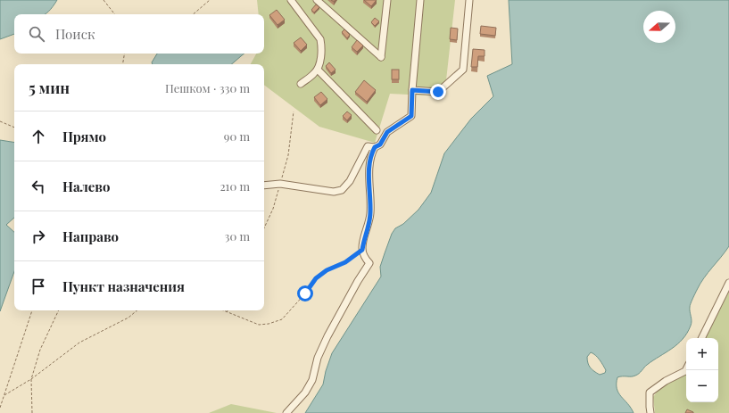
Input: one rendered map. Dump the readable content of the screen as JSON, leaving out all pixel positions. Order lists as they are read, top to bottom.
{
  "north": "left",
  "page": {
    "search": "Поиск",
    "heading": ["5 мин", "Пешком · 330 m"],
    "list": [
      ["Прямо", "90 m"],
      ["Налево", "210 m"],
      ["Направо", "30 m"],
      "Пункт назначения"
    ],
    "map_buttons": ["+", "−"]
  }
}
